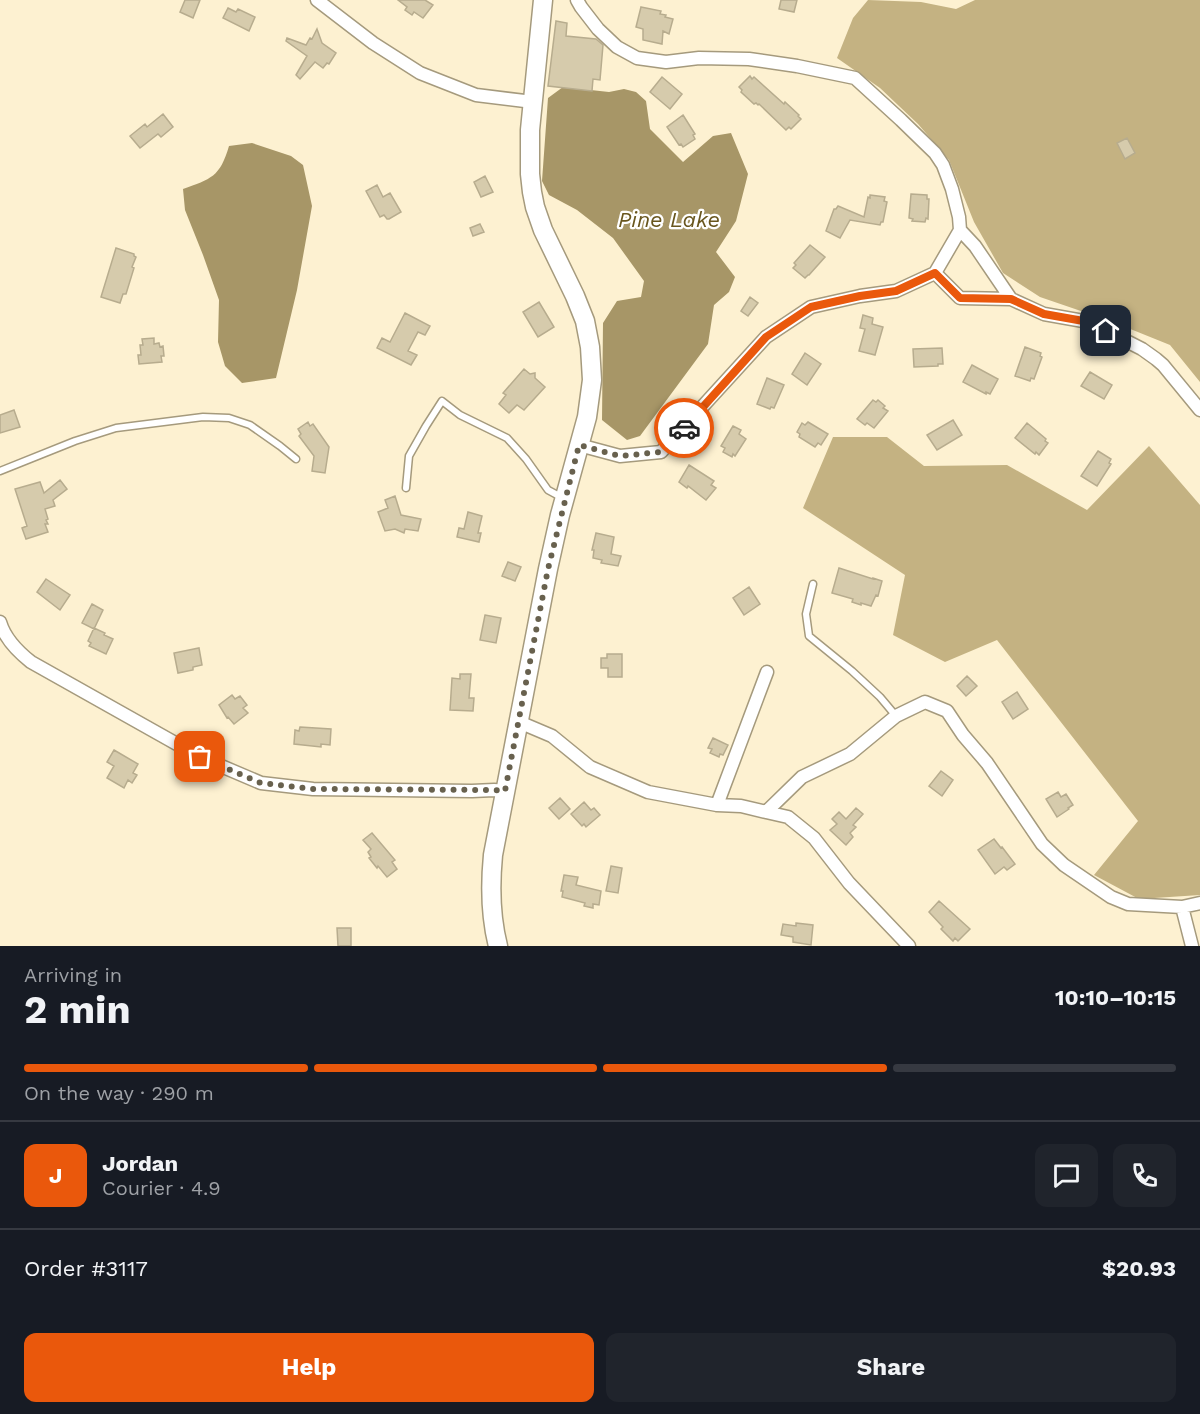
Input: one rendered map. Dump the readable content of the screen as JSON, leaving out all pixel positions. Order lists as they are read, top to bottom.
{
  "water": ["Pine Lake"],
  "page": {
    "heading": ["2 min", "Arriving in", "10:10–10:15"],
    "panel": [
      "Jordan",
      "Courier · 4.9",
      "Order #3117",
      "$20.93"
    ],
    "bar": "On the way · 290 m",
    "round": "J",
    "buttons": ["Help", "Share"]
  }
}
